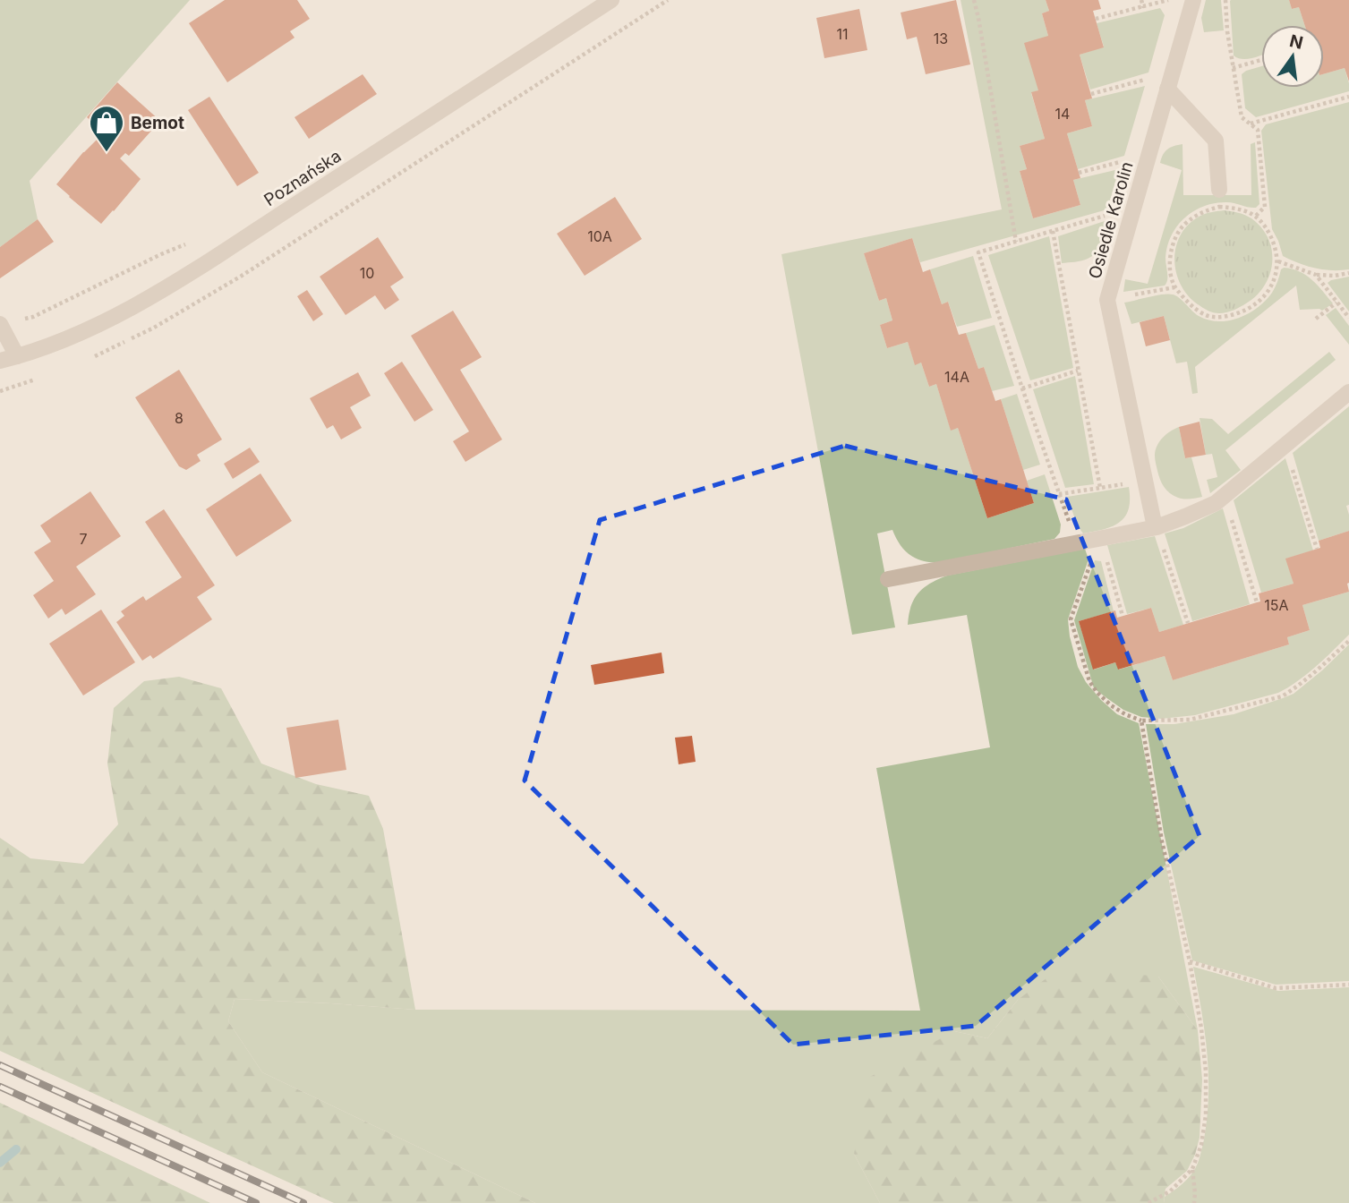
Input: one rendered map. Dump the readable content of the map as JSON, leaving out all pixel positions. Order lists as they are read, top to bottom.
{
  "streets": {
    "street": ["Poznańska", "Osiedle Karolin"]
  },
  "places": {
    "shop": ["Bemot"]
  },
  "house_numbers": [
    "11",
    "13",
    "14",
    "10A",
    "10",
    "14A",
    "8",
    "7",
    "15A"
  ],
  "north": "top"
}
